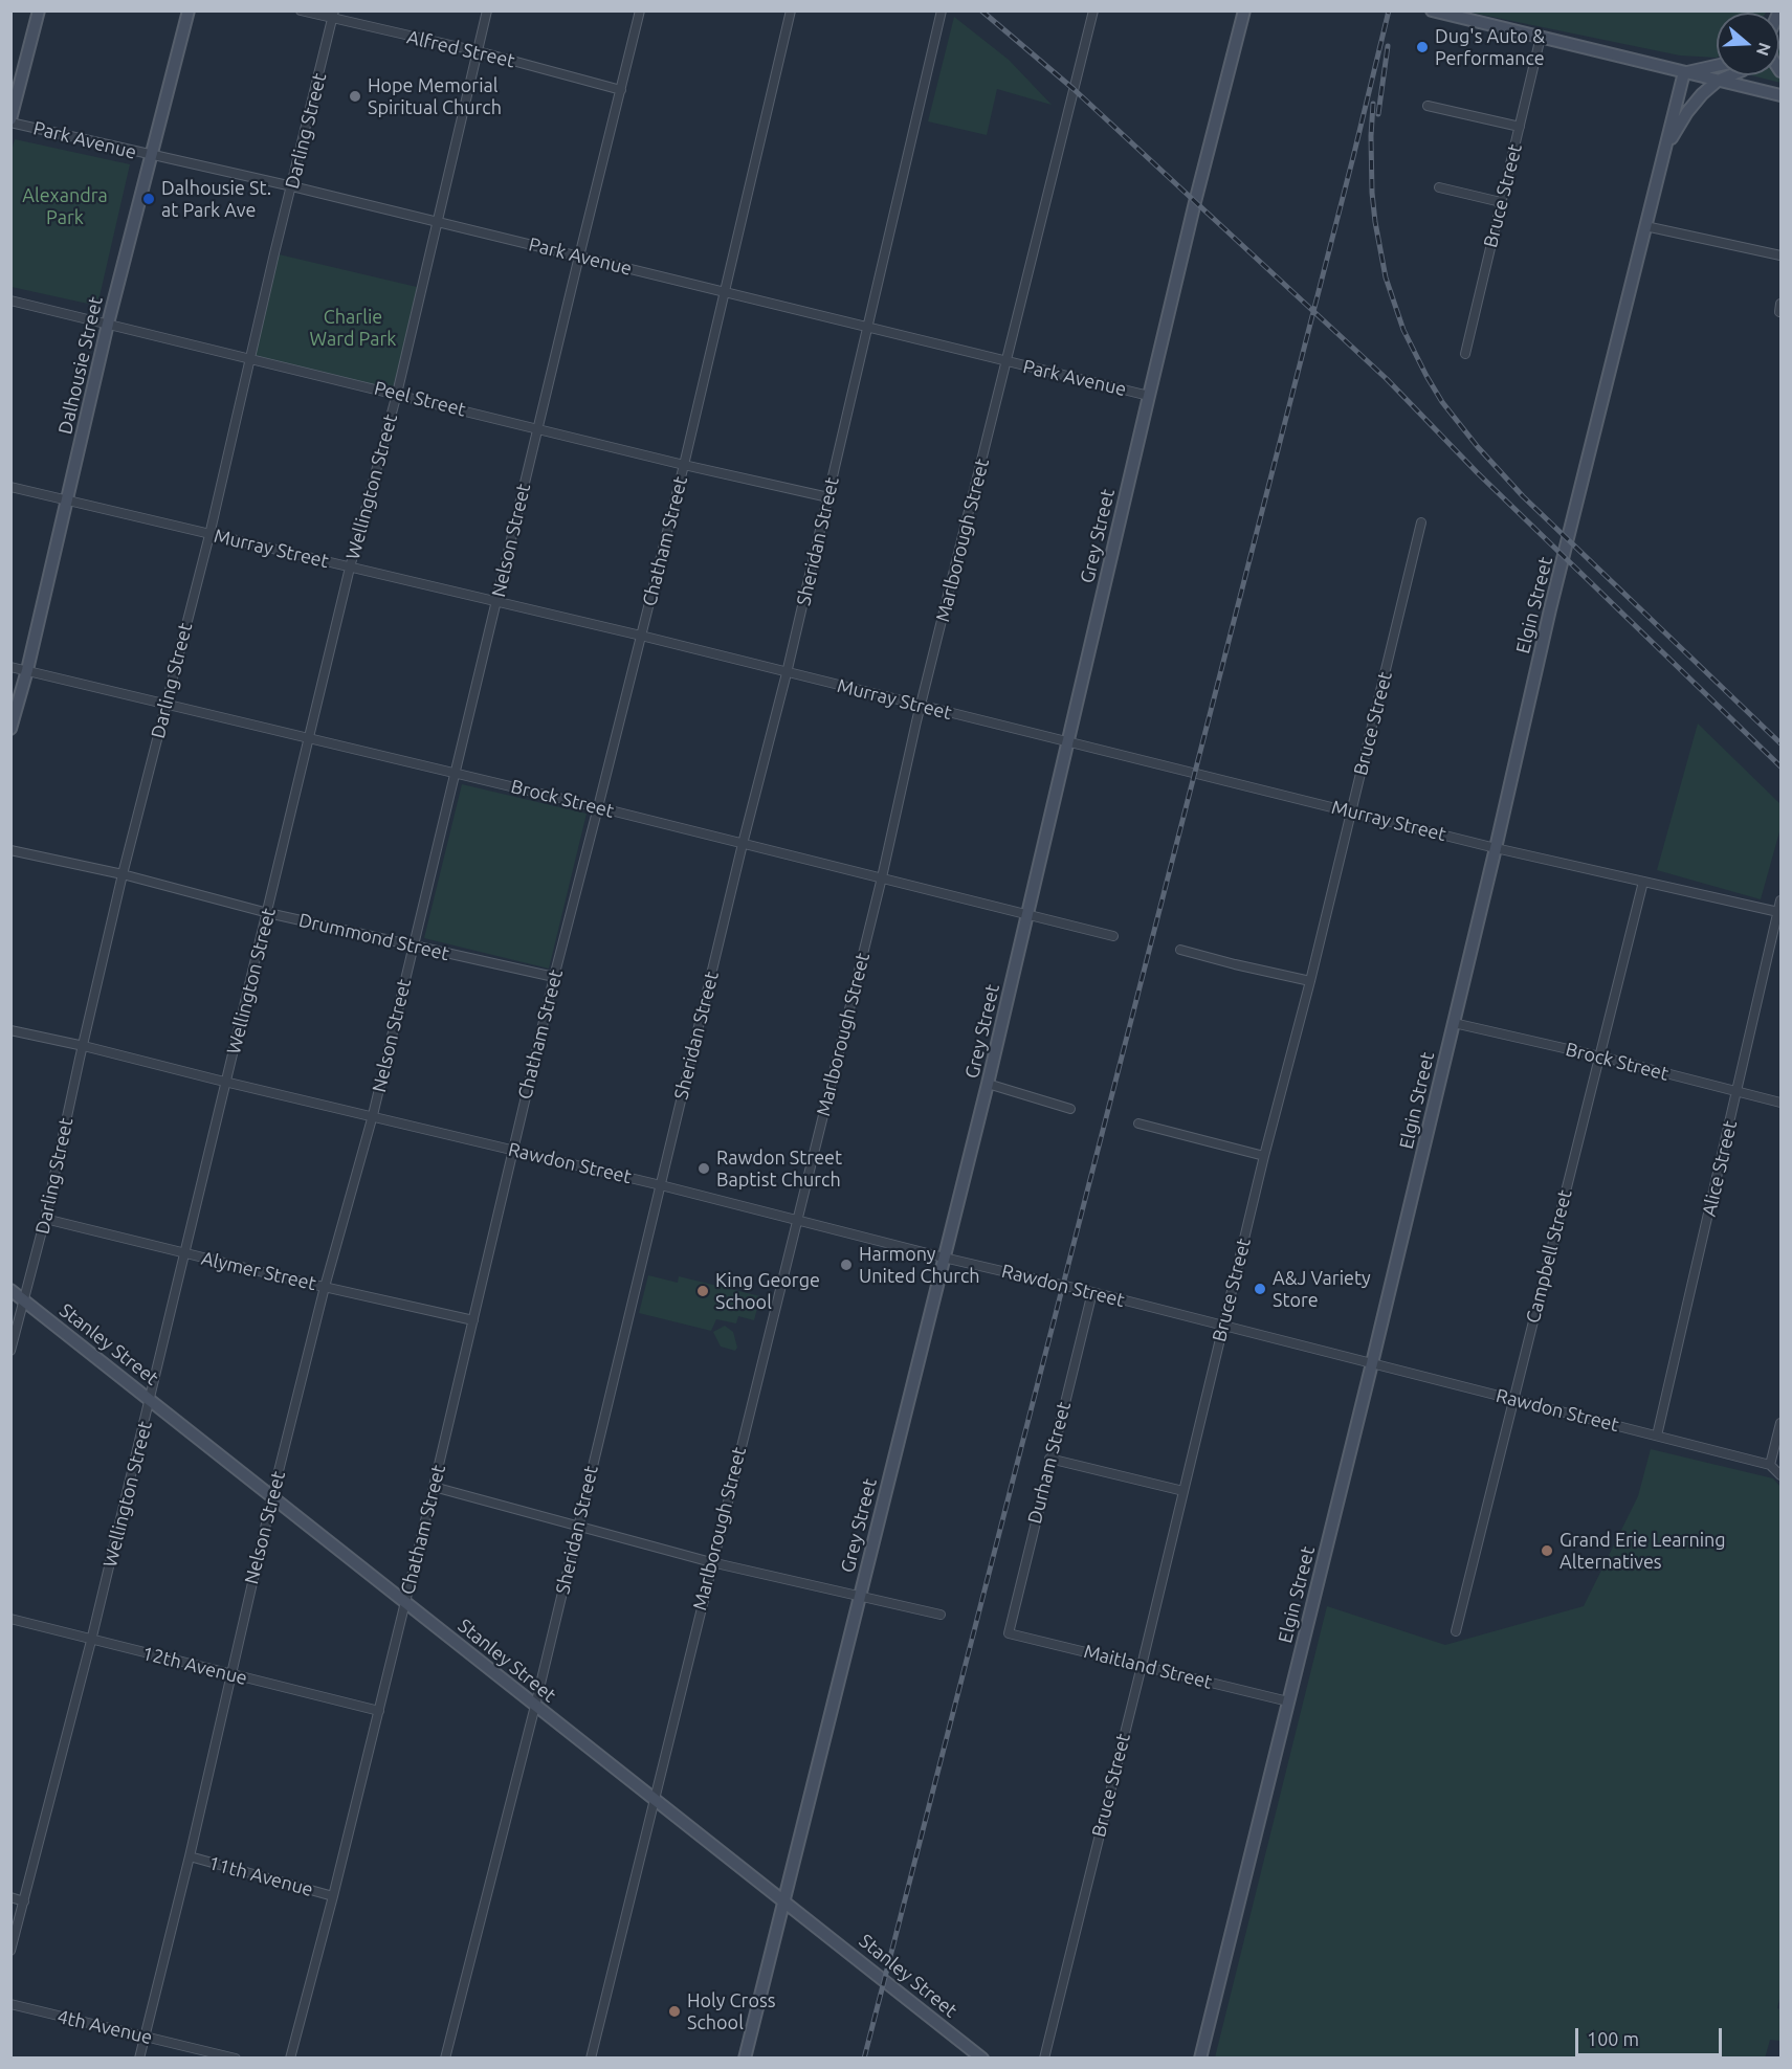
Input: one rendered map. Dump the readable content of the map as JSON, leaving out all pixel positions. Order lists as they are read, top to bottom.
{
  "streets": {
    "street": [
      "Alfred Street",
      "Darling Street",
      "Park Avenue",
      "Bruce Street",
      "Dalhousie Street",
      "Peel Street",
      "Wellington Street",
      "Grey Street",
      "Nelson Street",
      "Marlborough Street",
      "Chatham Street",
      "Sheridan Street",
      "Murray Street",
      "Elgin Street",
      "Brock Street",
      "Drummond Street",
      "Rawdon Street",
      "Alice Street",
      "Campbell Street",
      "Alymer Street",
      "Stanley Street",
      "Durham Street",
      "12th Avenue",
      "Maitland Street",
      "11th Avenue",
      "4th Avenue"
    ]
  },
  "crossings": [
    ["Alfred Street", "Darling Street"],
    ["Alfred Street", "Wellington Street"],
    ["Alfred Street", "Nelson Street"],
    ["Darling Street", "Park Avenue"],
    ["Darling Street", "Peel Street"],
    ["Darling Street", "Murray Street"],
    ["Darling Street", "Brock Street"],
    ["Darling Street", "Drummond Street"],
    ["Darling Street", "Rawdon Street"],
    ["Darling Street", "Alymer Street"],
    ["Darling Street", "Stanley Street"],
    ["Park Avenue", "Dalhousie Street"],
    ["Park Avenue", "Wellington Street"],
    ["Park Avenue", "Grey Street"],
    ["Park Avenue", "Nelson Street"],
    ["Park Avenue", "Marlborough Street"],
    ["Park Avenue", "Chatham Street"],
    ["Park Avenue", "Sheridan Street"],
    ["Bruce Street", "Murray Street"],
    ["Bruce Street", "Rawdon Street"],
    ["Bruce Street", "Maitland Street"],
    ["Dalhousie Street", "Peel Street"],
    ["Dalhousie Street", "Murray Street"],
    ["Dalhousie Street", "Brock Street"],
    ["Peel Street", "Wellington Street"],
    ["Peel Street", "Nelson Street"],
    ["Peel Street", "Chatham Street"],
    ["Peel Street", "Sheridan Street"],
    ["Wellington Street", "Murray Street"],
    ["Wellington Street", "Brock Street"],
    ["Wellington Street", "Drummond Street"],
    ["Wellington Street", "Rawdon Street"],
    ["Wellington Street", "Alymer Street"],
    ["Wellington Street", "Stanley Street"],
    ["Wellington Street", "12th Avenue"],
    ["Grey Street", "Murray Street"],
    ["Grey Street", "Brock Street"],
    ["Grey Street", "Rawdon Street"],
    ["Grey Street", "Stanley Street"],
    ["Nelson Street", "Murray Street"],
    ["Nelson Street", "Brock Street"],
    ["Nelson Street", "Drummond Street"],
    ["Nelson Street", "Rawdon Street"],
    ["Nelson Street", "Alymer Street"],
    ["Nelson Street", "Stanley Street"],
    ["Nelson Street", "12th Avenue"],
    ["Nelson Street", "11th Avenue"],
    ["Nelson Street", "4th Avenue"],
    ["Marlborough Street", "Murray Street"],
    ["Marlborough Street", "Brock Street"],
    ["Marlborough Street", "Rawdon Street"],
    ["Marlborough Street", "Stanley Street"],
    ["Chatham Street", "Murray Street"],
    ["Chatham Street", "Brock Street"],
    ["Chatham Street", "Drummond Street"],
    ["Chatham Street", "Rawdon Street"],
    ["Chatham Street", "Alymer Street"],
    ["Chatham Street", "Stanley Street"],
    ["Chatham Street", "12th Avenue"],
    ["Chatham Street", "11th Avenue"],
    ["Sheridan Street", "Murray Street"],
    ["Sheridan Street", "Brock Street"],
    ["Sheridan Street", "Rawdon Street"],
    ["Sheridan Street", "Stanley Street"],
    ["Murray Street", "Elgin Street"],
    ["Murray Street", "Alice Street"],
    ["Murray Street", "Campbell Street"],
    ["Elgin Street", "Brock Street"],
    ["Elgin Street", "Rawdon Street"],
    ["Elgin Street", "Maitland Street"],
    ["Brock Street", "Alice Street"],
    ["Brock Street", "Campbell Street"],
    ["Rawdon Street", "Alice Street"],
    ["Rawdon Street", "Campbell Street"],
    ["Rawdon Street", "Durham Street"],
    ["Durham Street", "Maitland Street"]
  ],
  "parks": ["Alexandra Park", "Charlie Ward Park"],
  "places": [
    "Dug's Auto & Performance",
    "Hope Memorial Spiritual Church",
    "Dalhousie St. at Park Ave",
    "Rawdon Street Baptist Church",
    "Harmony United Church",
    "A&J Variety Store",
    "King George School",
    "Grand Erie Learning Alternatives",
    "Holy Cross School"
  ],
  "scale_bar": "100 m",
  "north": "right"
}
